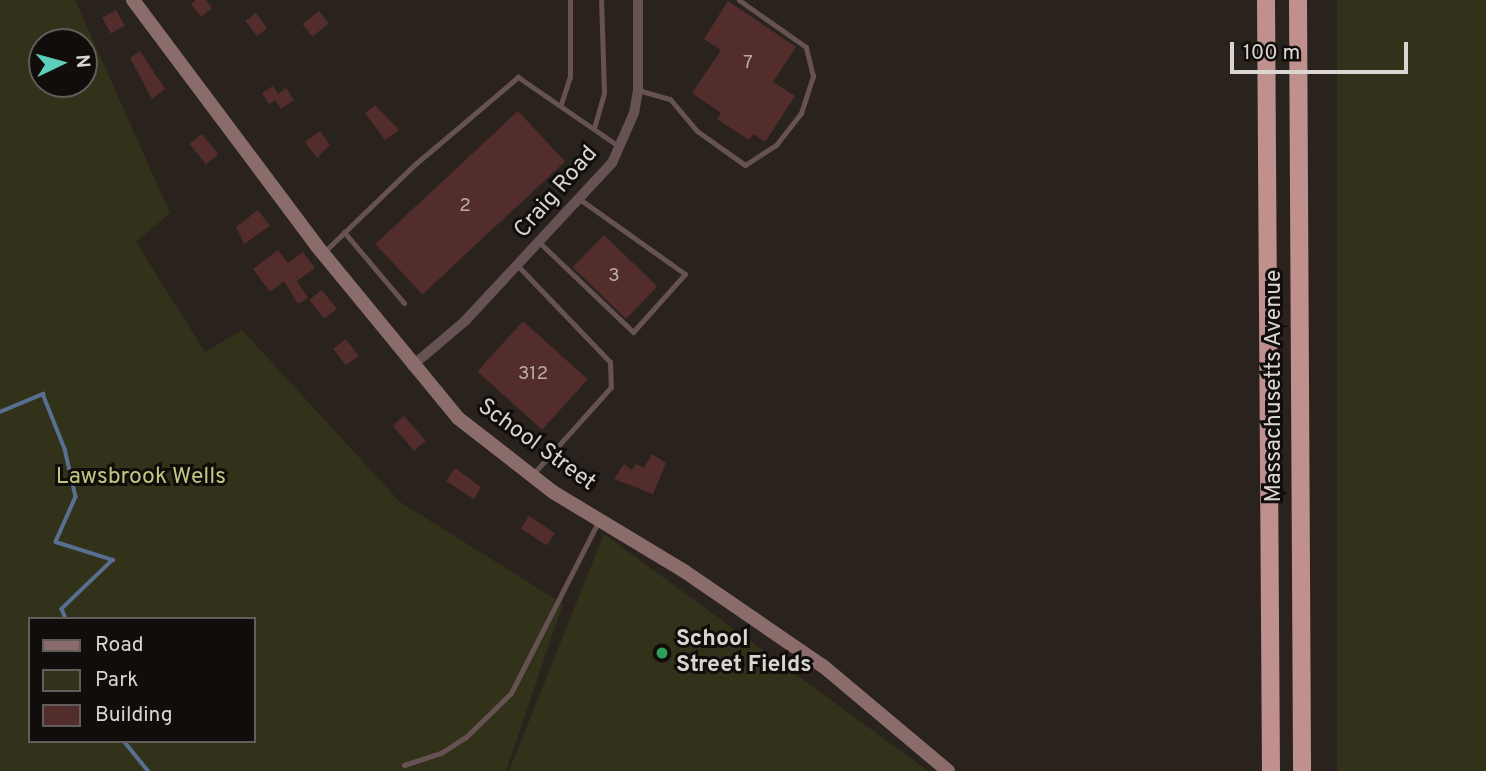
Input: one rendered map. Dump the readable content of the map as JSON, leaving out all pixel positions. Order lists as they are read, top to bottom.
{
  "streets": {
    "highway": ["Massachusetts Avenue"],
    "street": ["Craig Road", "School Street"]
  },
  "crossings": [
    ["Craig Road", "School Street"]
  ],
  "parks": ["Lawsbrook Wells"],
  "places": ["School Street Fields"],
  "house_numbers": [
    "7",
    "2",
    "3",
    "312"
  ],
  "legend": ["Road", "Park", "Building"],
  "scale_bar": "100 m",
  "north": "right"
}
